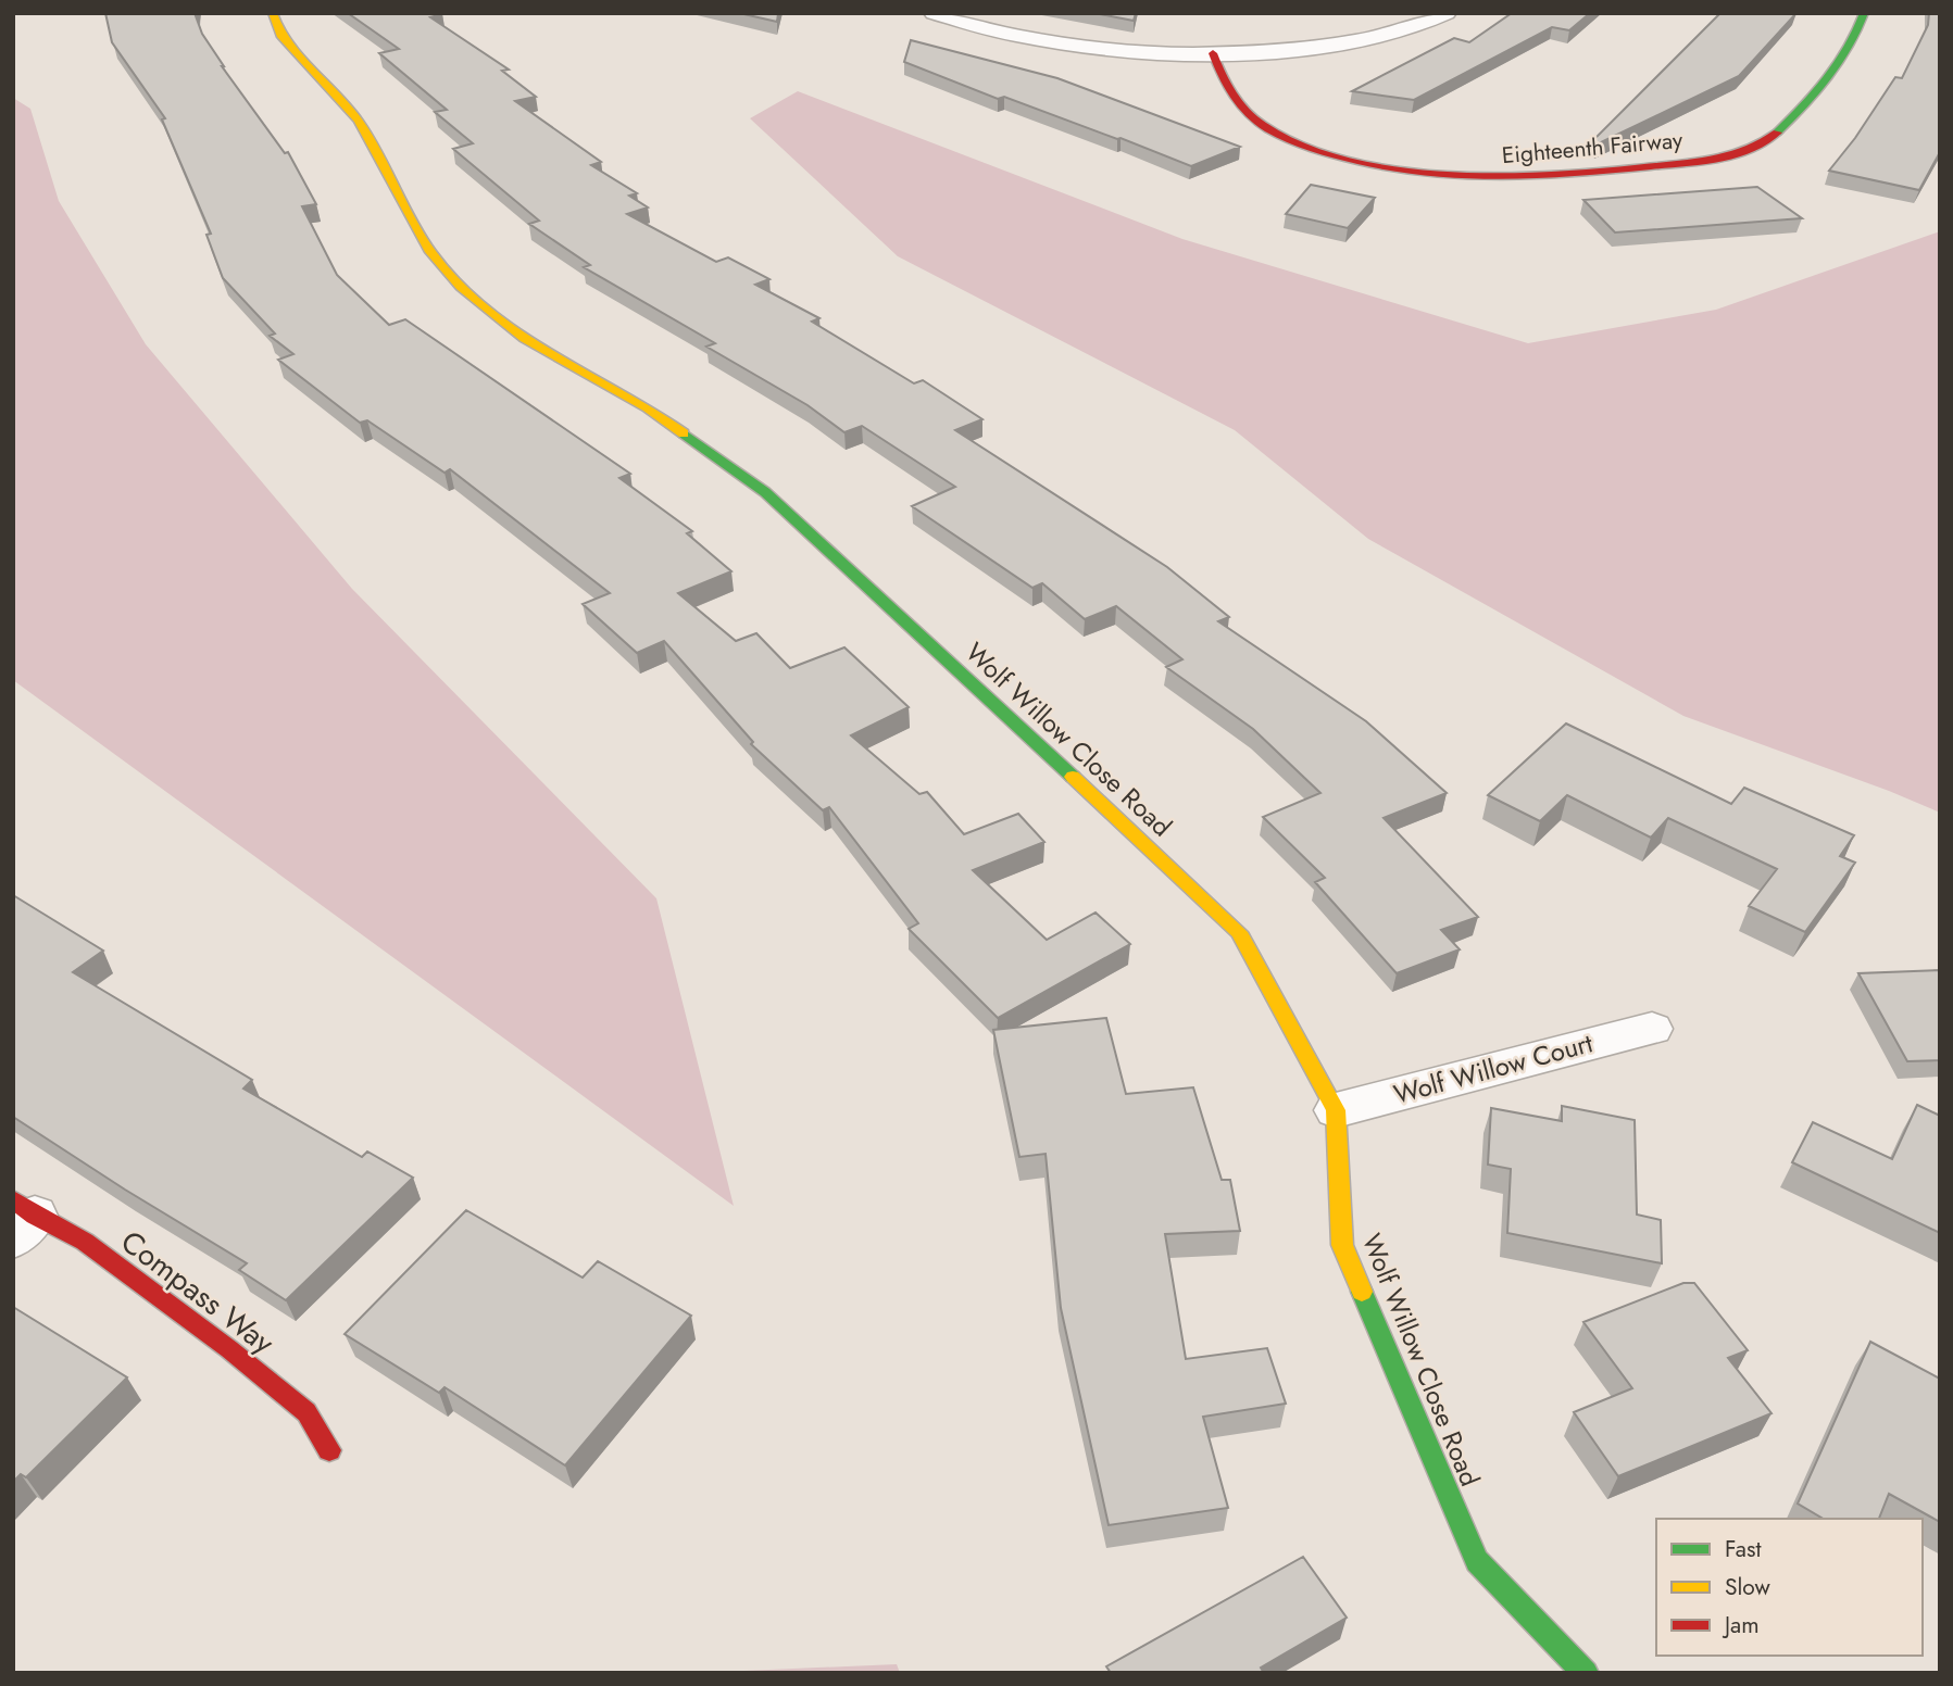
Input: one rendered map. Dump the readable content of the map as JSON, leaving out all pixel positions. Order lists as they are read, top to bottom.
{
  "streets": {
    "street": [
      "Eighteenth Fairway",
      "Wolf Willow Close Road",
      "Wolf Willow Court",
      "Compass Way"
    ]
  },
  "crossings": [
    ["Wolf Willow Close Road", "Wolf Willow Court"]
  ],
  "legend": ["Fast", "Slow", "Jam"]
}
